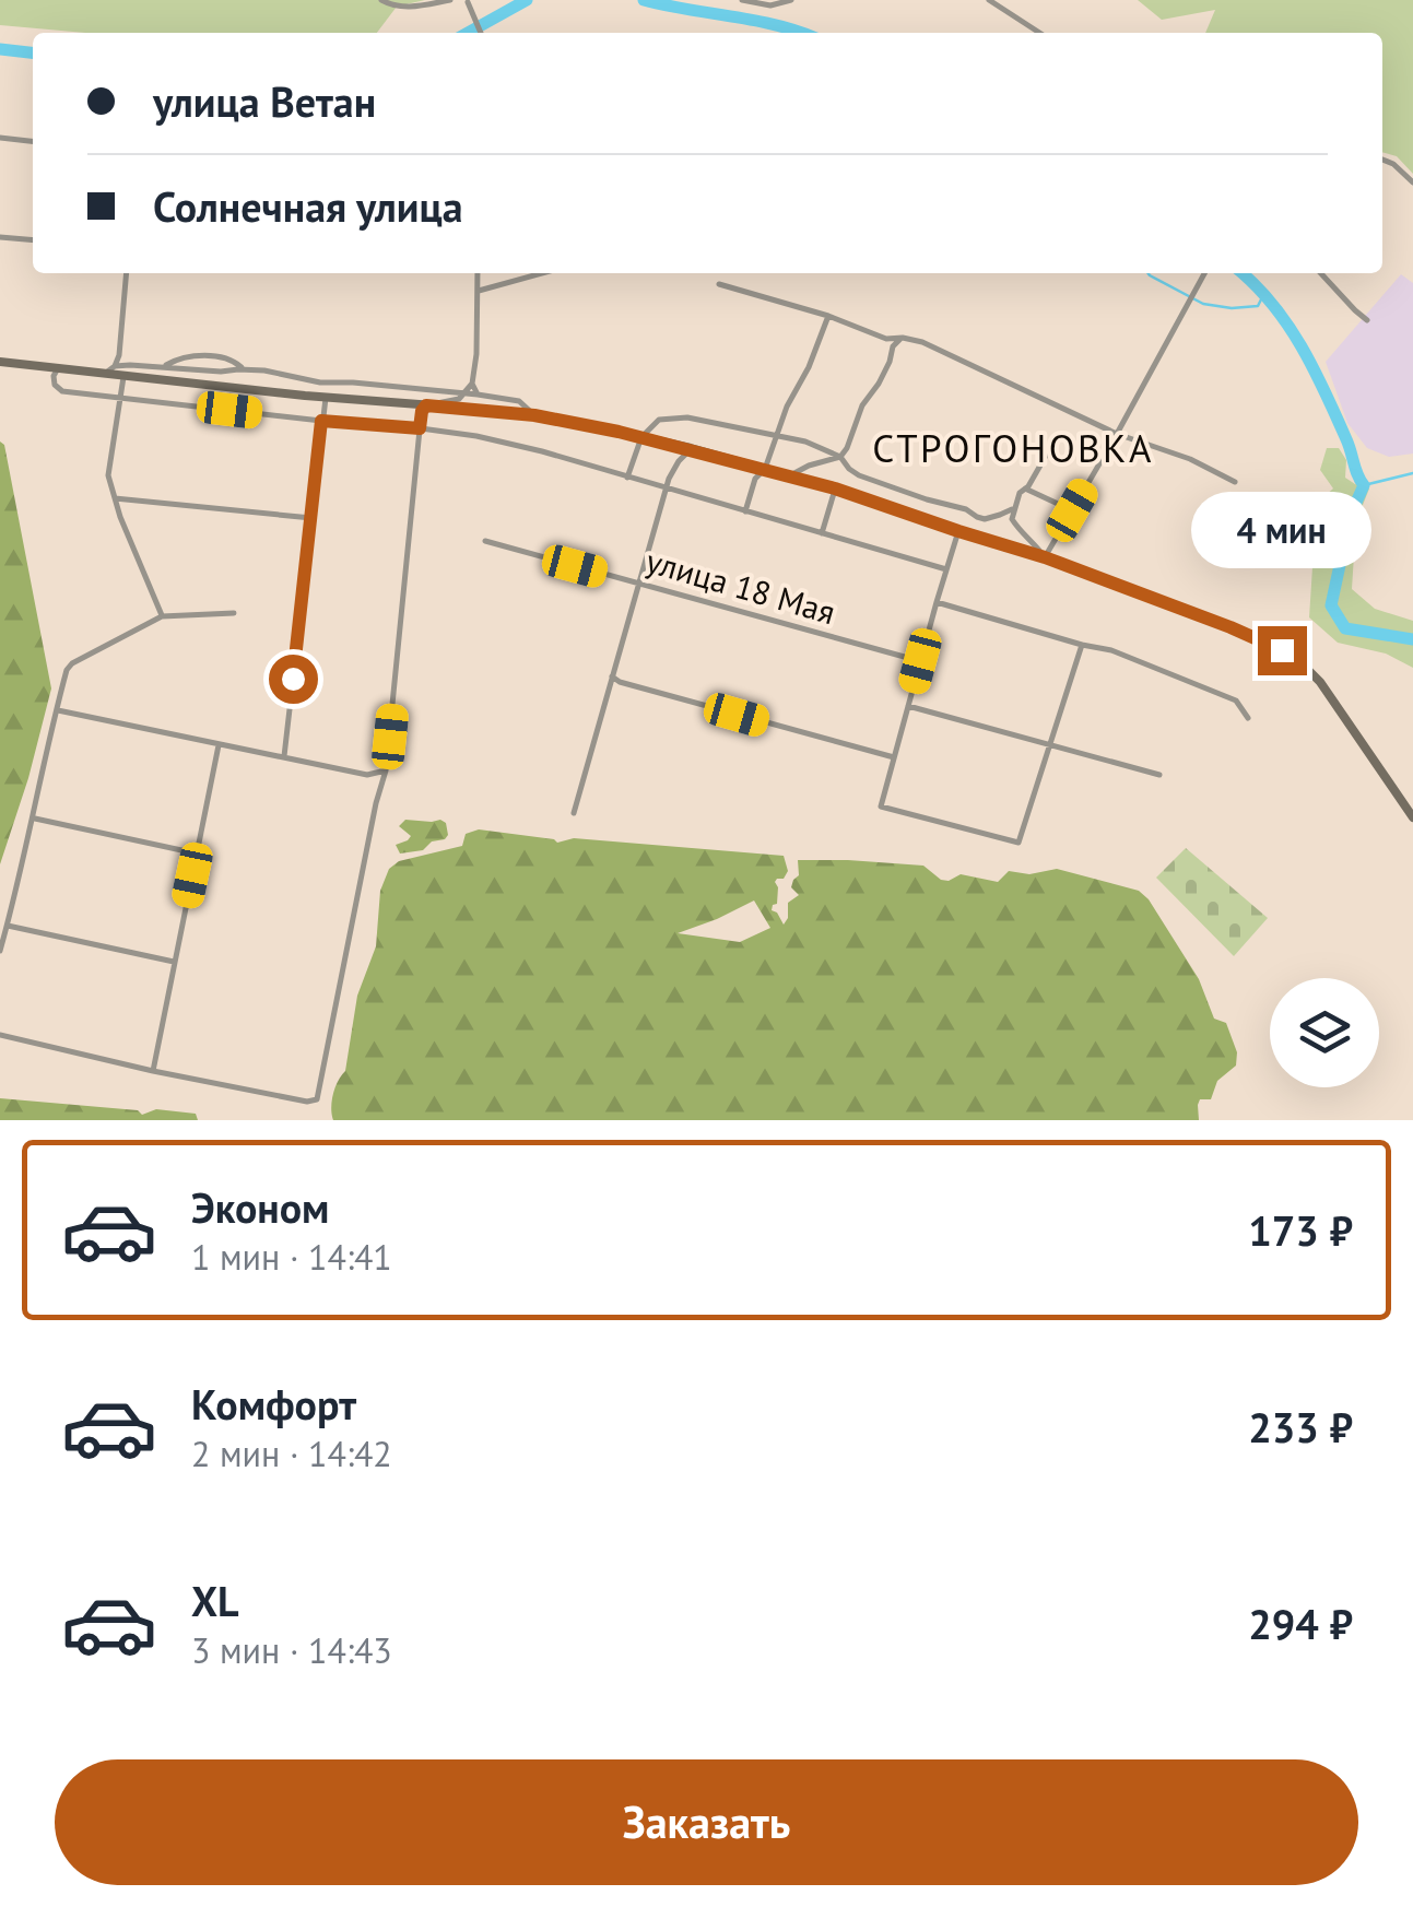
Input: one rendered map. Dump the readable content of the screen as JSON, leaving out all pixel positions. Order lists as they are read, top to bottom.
{
  "streets": {
    "street": ["улица 18 Мая"]
  },
  "districts": ["СТРОГОНОВКА"],
  "page": {
    "banner": ["улица Ветан", "Солнечная улица"],
    "bubble": "4 мин",
    "list": [
      {
        "name": "Эконом",
        "note": "1 мин · 14:41",
        "value": "173 ₽"
      },
      {
        "name": "Комфорт",
        "note": "2 мин · 14:42",
        "value": "233 ₽"
      },
      {
        "name": "XL",
        "note": "3 мин · 14:43",
        "value": "294 ₽"
      }
    ],
    "buttons": "Заказать"
  }
}
